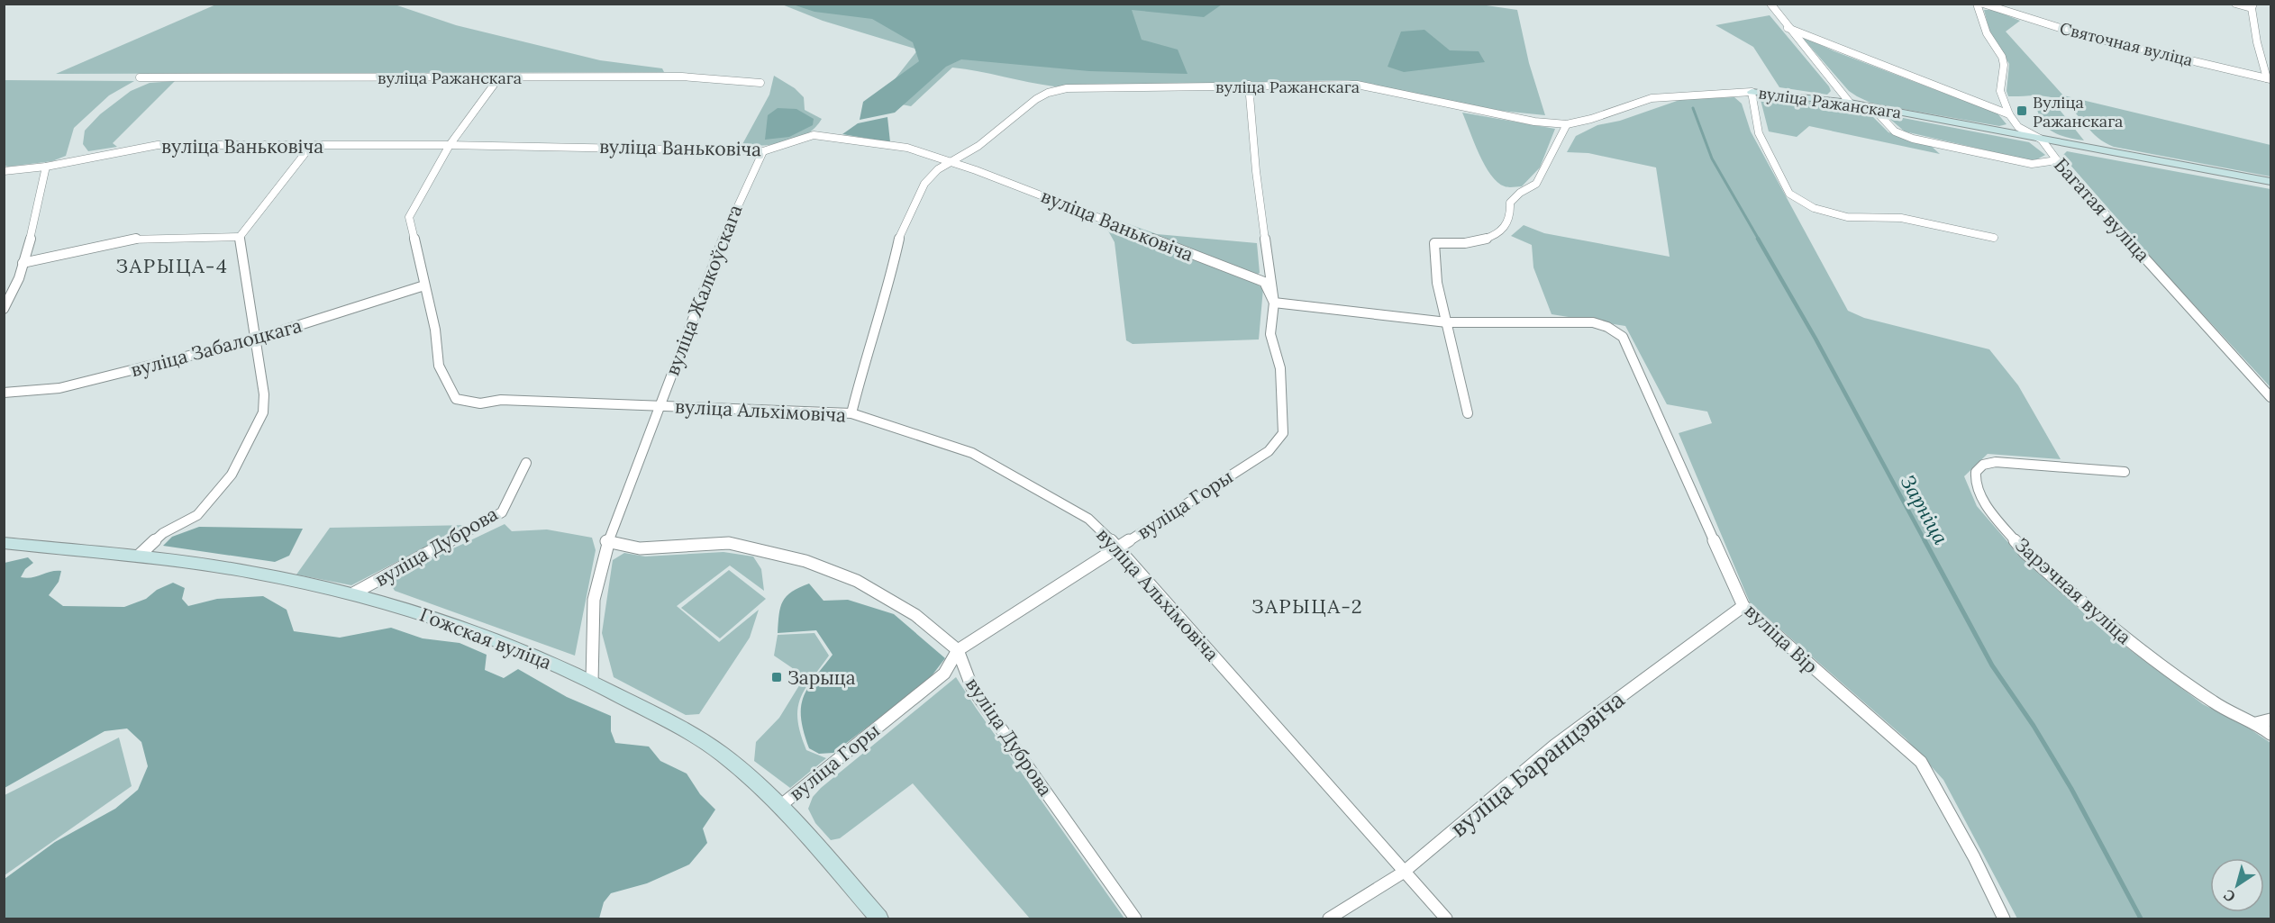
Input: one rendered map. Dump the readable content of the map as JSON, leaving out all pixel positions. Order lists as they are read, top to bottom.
{
  "streets": {
    "street": [
      "Святочная вуліца",
      "вуліца Ражанскага",
      "вуліца Ваньковіча",
      "Багатая вуліца",
      "вуліца Жалкоўскага",
      "вуліца Забалоцкага",
      "вуліца Альхімовіча",
      "вуліца Горы",
      "вуліца Дуброва",
      "Зарэчная вуліца",
      "Гожская вуліца",
      "вуліца Вір",
      "вуліца Баранцэвіча"
    ]
  },
  "crossings": [
    ["вуліца Ражанскага", "вуліца Ваньковіча"],
    ["вуліца Ражанскага", "Багатая вуліца"],
    ["вуліца Ражанскага", "вуліца Альхімовіча"],
    ["вуліца Ражанскага", "вуліца Горы"],
    ["вуліца Ваньковіча", "вуліца Жалкоўскага"],
    ["вуліца Ваньковіча", "вуліца Альхімовіча"],
    ["вуліца Ваньковіча", "вуліца Горы"],
    ["вуліца Жалкоўскага", "вуліца Альхімовіча"],
    ["вуліца Жалкоўскага", "Гожская вуліца"],
    ["вуліца Забалоцкага", "вуліца Альхімовіча"],
    ["вуліца Альхімовіча", "вуліца Горы"],
    ["вуліца Альхімовіча", "вуліца Баранцэвіча"],
    ["вуліца Горы", "вуліца Дуброва"],
    ["вуліца Горы", "Гожская вуліца"],
    ["вуліца Дуброва", "Гожская вуліца"],
    ["вуліца Вір", "вуліца Баранцэвіча"]
  ],
  "districts": ["ЗАРЫЦА-4", "ЗАРЫЦА-2"],
  "water": ["Зарніца"],
  "places": {
    "transit": ["Вуліца Ражанскага", "Зарыца"]
  },
  "north": "bottom left"
}
